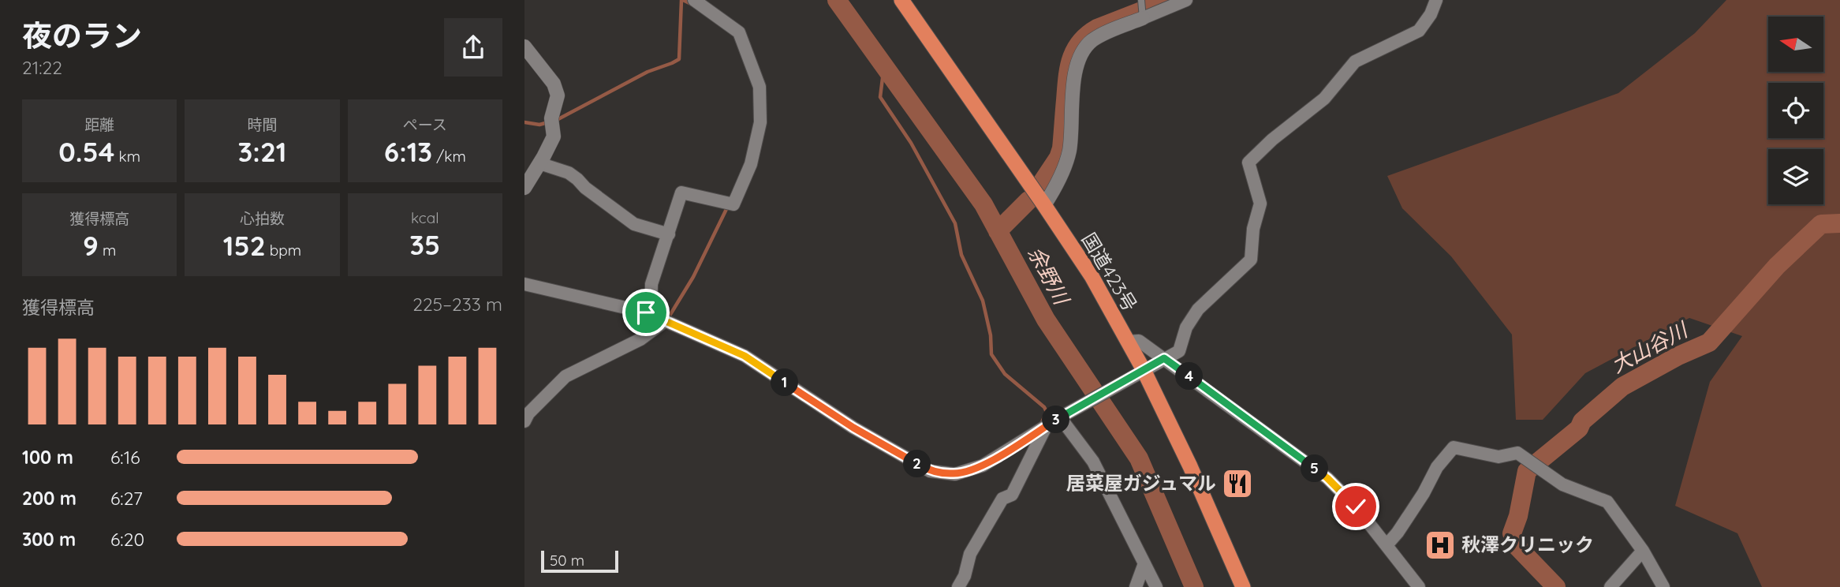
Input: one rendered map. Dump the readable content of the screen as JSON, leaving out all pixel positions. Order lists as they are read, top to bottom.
{
  "streets": {
    "highway": ["国道423号"]
  },
  "water": ["余野川", "大山谷川"],
  "places": {
    "restaurant": ["居菜屋ガジュマル"],
    "hospital": ["秋澤クリニック"]
  },
  "scale_bar": "50 m",
  "north": "left",
  "page": {
    "heading": ["夜のラン", "21:22"],
    "stats": [
      ["距離", "0.54 km"],
      ["時間", "3:21"],
      ["ペース", "6:13 /km"],
      ["獲得標高", "9 m"],
      ["心拍数", "152 bpm"],
      ["kcal", "35"]
    ],
    "chart": ["獲得標高", "225–233 m"],
    "pins": [
      "4",
      "1",
      "3",
      "2",
      "5"
    ],
    "list": [
      {
        "name": "100 m",
        "note": "6:16"
      },
      {
        "name": "200 m",
        "note": "6:27"
      },
      {
        "name": "300 m",
        "note": "6:20"
      }
    ],
    "scale": "50 m"
  }
}
